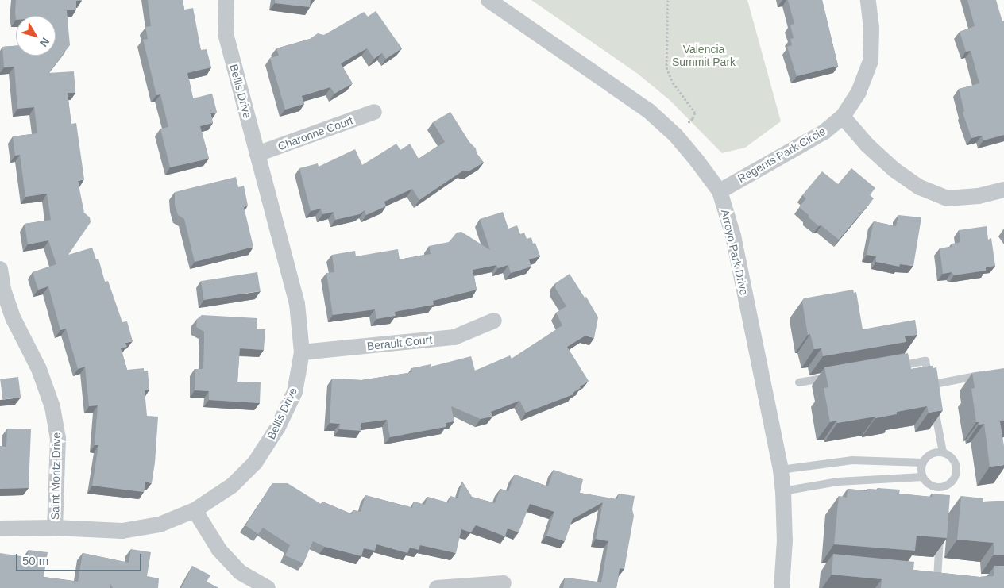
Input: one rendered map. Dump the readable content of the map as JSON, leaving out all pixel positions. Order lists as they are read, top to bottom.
{
  "streets": {
    "street": [
      "Bellis Drive",
      "Charonne Court",
      "Regents Park Circle",
      "Arroyo Park Drive",
      "Berault Court",
      "Saint Moritz Drive"
    ]
  },
  "crossings": [
    ["Bellis Drive", "Charonne Court"],
    ["Bellis Drive", "Berault Court"],
    ["Bellis Drive", "Saint Moritz Drive"],
    ["Regents Park Circle", "Arroyo Park Drive"]
  ],
  "parks": ["Valencia Summit Park"],
  "scale_bar": "50 m",
  "north": "bottom right"
}
